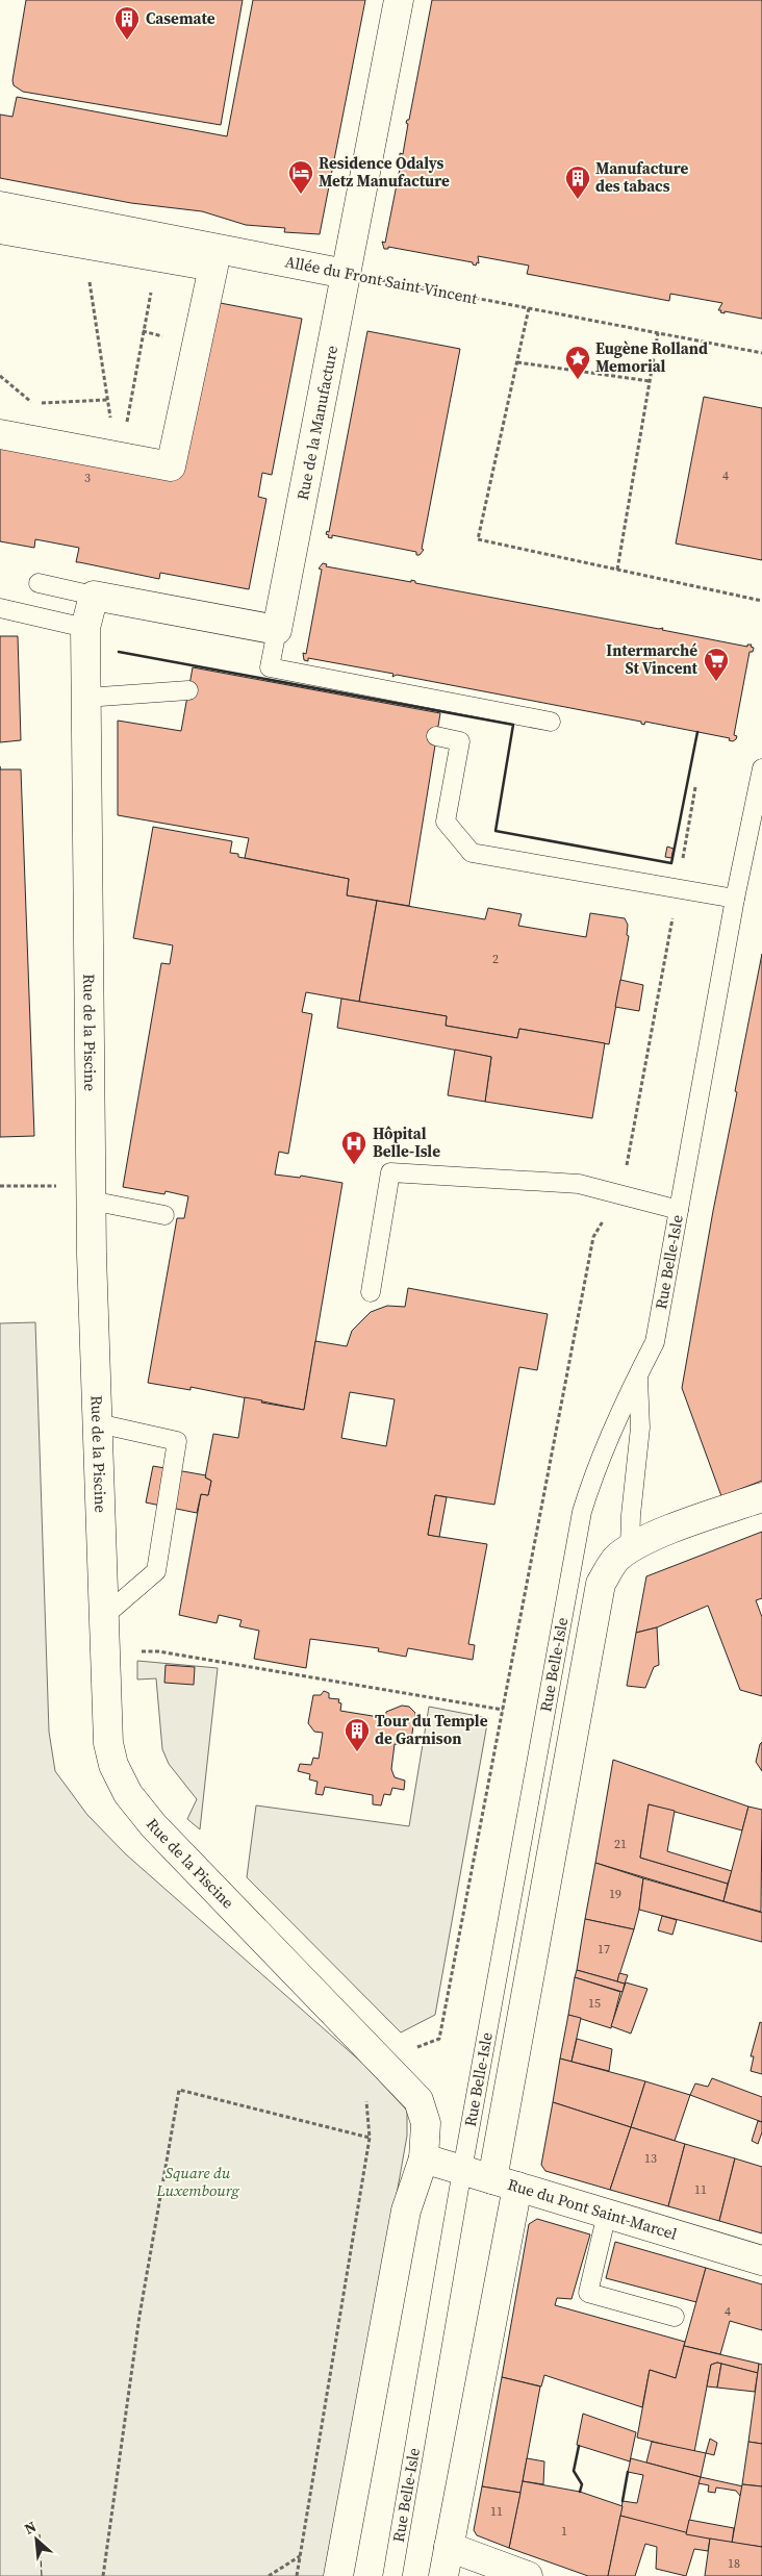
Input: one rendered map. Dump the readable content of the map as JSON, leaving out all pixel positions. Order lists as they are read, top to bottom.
{
  "streets": {
    "street": [
      "Allée du Front Saint-Vincent",
      "Rue de la Manufacture",
      "Rue de la Piscine",
      "Rue Belle-Isle",
      "Rue du Pont Saint-Marcel"
    ]
  },
  "crossings": [
    ["Allée du Front Saint-Vincent", "Rue de la Manufacture"],
    ["Rue de la Piscine", "Rue du Pont Saint-Marcel"],
    ["Rue Belle-Isle", "Rue du Pont Saint-Marcel"]
  ],
  "parks": ["Square du Luxembourg"],
  "places": {
    "building": ["Casemate", "Manufacture des tabacs", "Tour du Temple de Garnison"],
    "hotel": ["Residence Odalys Metz Manufacture"],
    "place": ["Eugène Rolland Memorial"],
    "supermarket": ["Intermarché St Vincent"],
    "hospital": ["Hôpital Belle-Isle"]
  },
  "house_numbers": [
    "4",
    "3",
    "2",
    "21",
    "19",
    "17",
    "15",
    "13",
    "11",
    "4",
    "11",
    "1",
    "18"
  ],
  "north": "top left"
}
